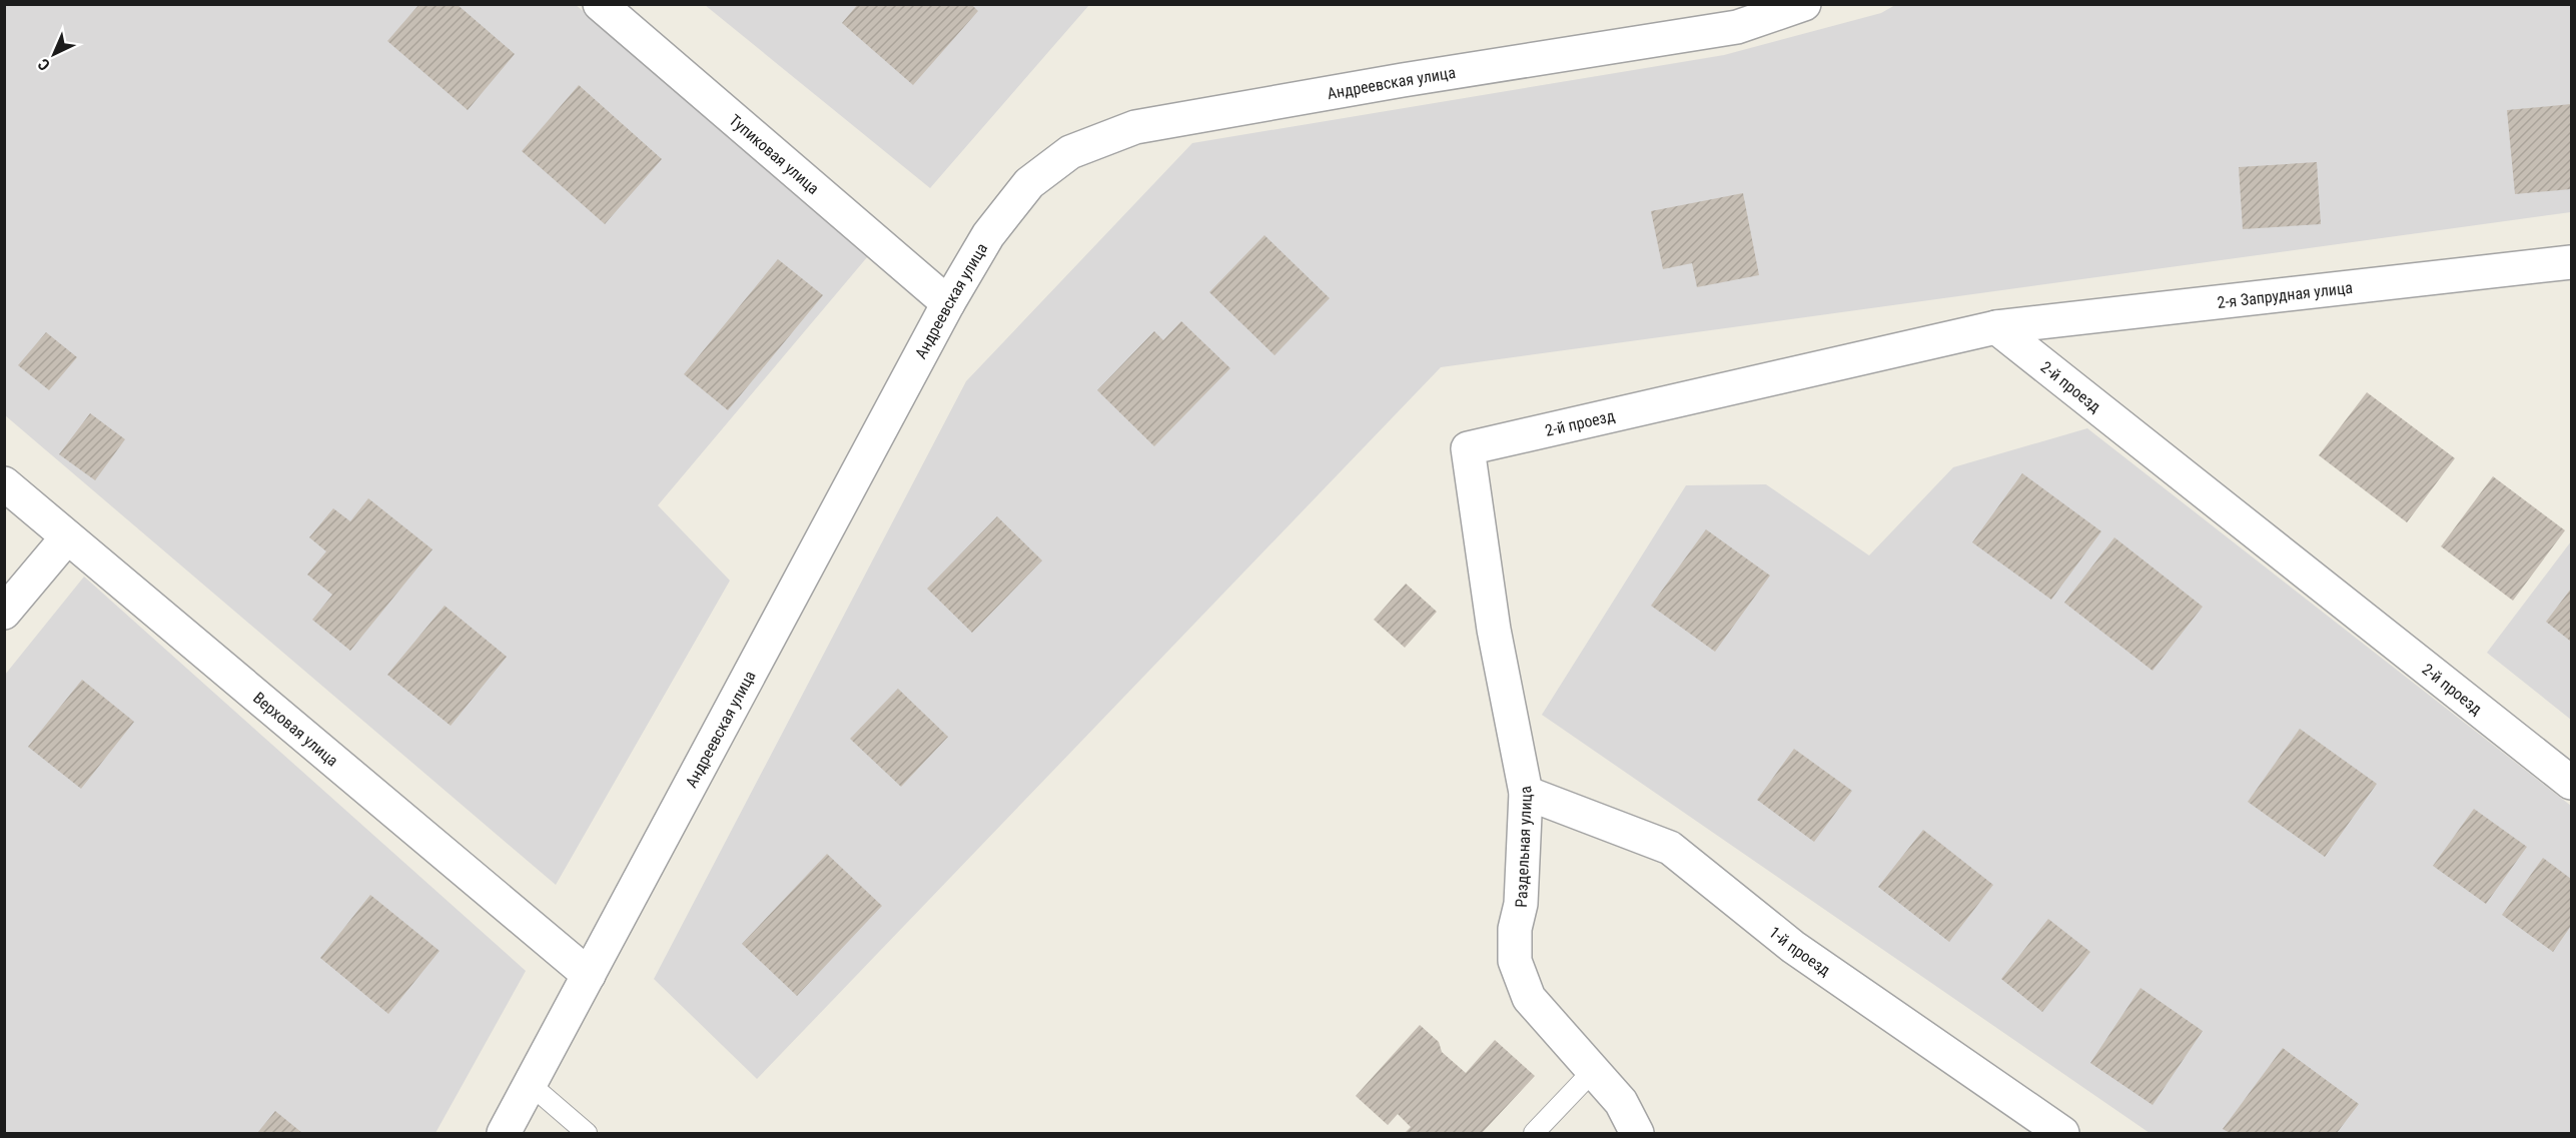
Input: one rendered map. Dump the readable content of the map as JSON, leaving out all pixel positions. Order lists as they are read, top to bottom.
{
  "streets": {
    "street": [
      "Андреевская улица",
      "Тупиковая улица",
      "2-я Запрудная улица",
      "2-й проезд",
      "Верховая улица",
      "Раздельная улица",
      "1-й проезд"
    ]
  },
  "crossings": [
    ["Андреевская улица", "Тупиковая улица"],
    ["Андреевская улица", "Верховая улица"],
    ["2-я Запрудная улица", "2-й проезд"],
    ["2-й проезд", "Раздельная улица"],
    ["Раздельная улица", "1-й проезд"]
  ],
  "north": "bottom left"
}
